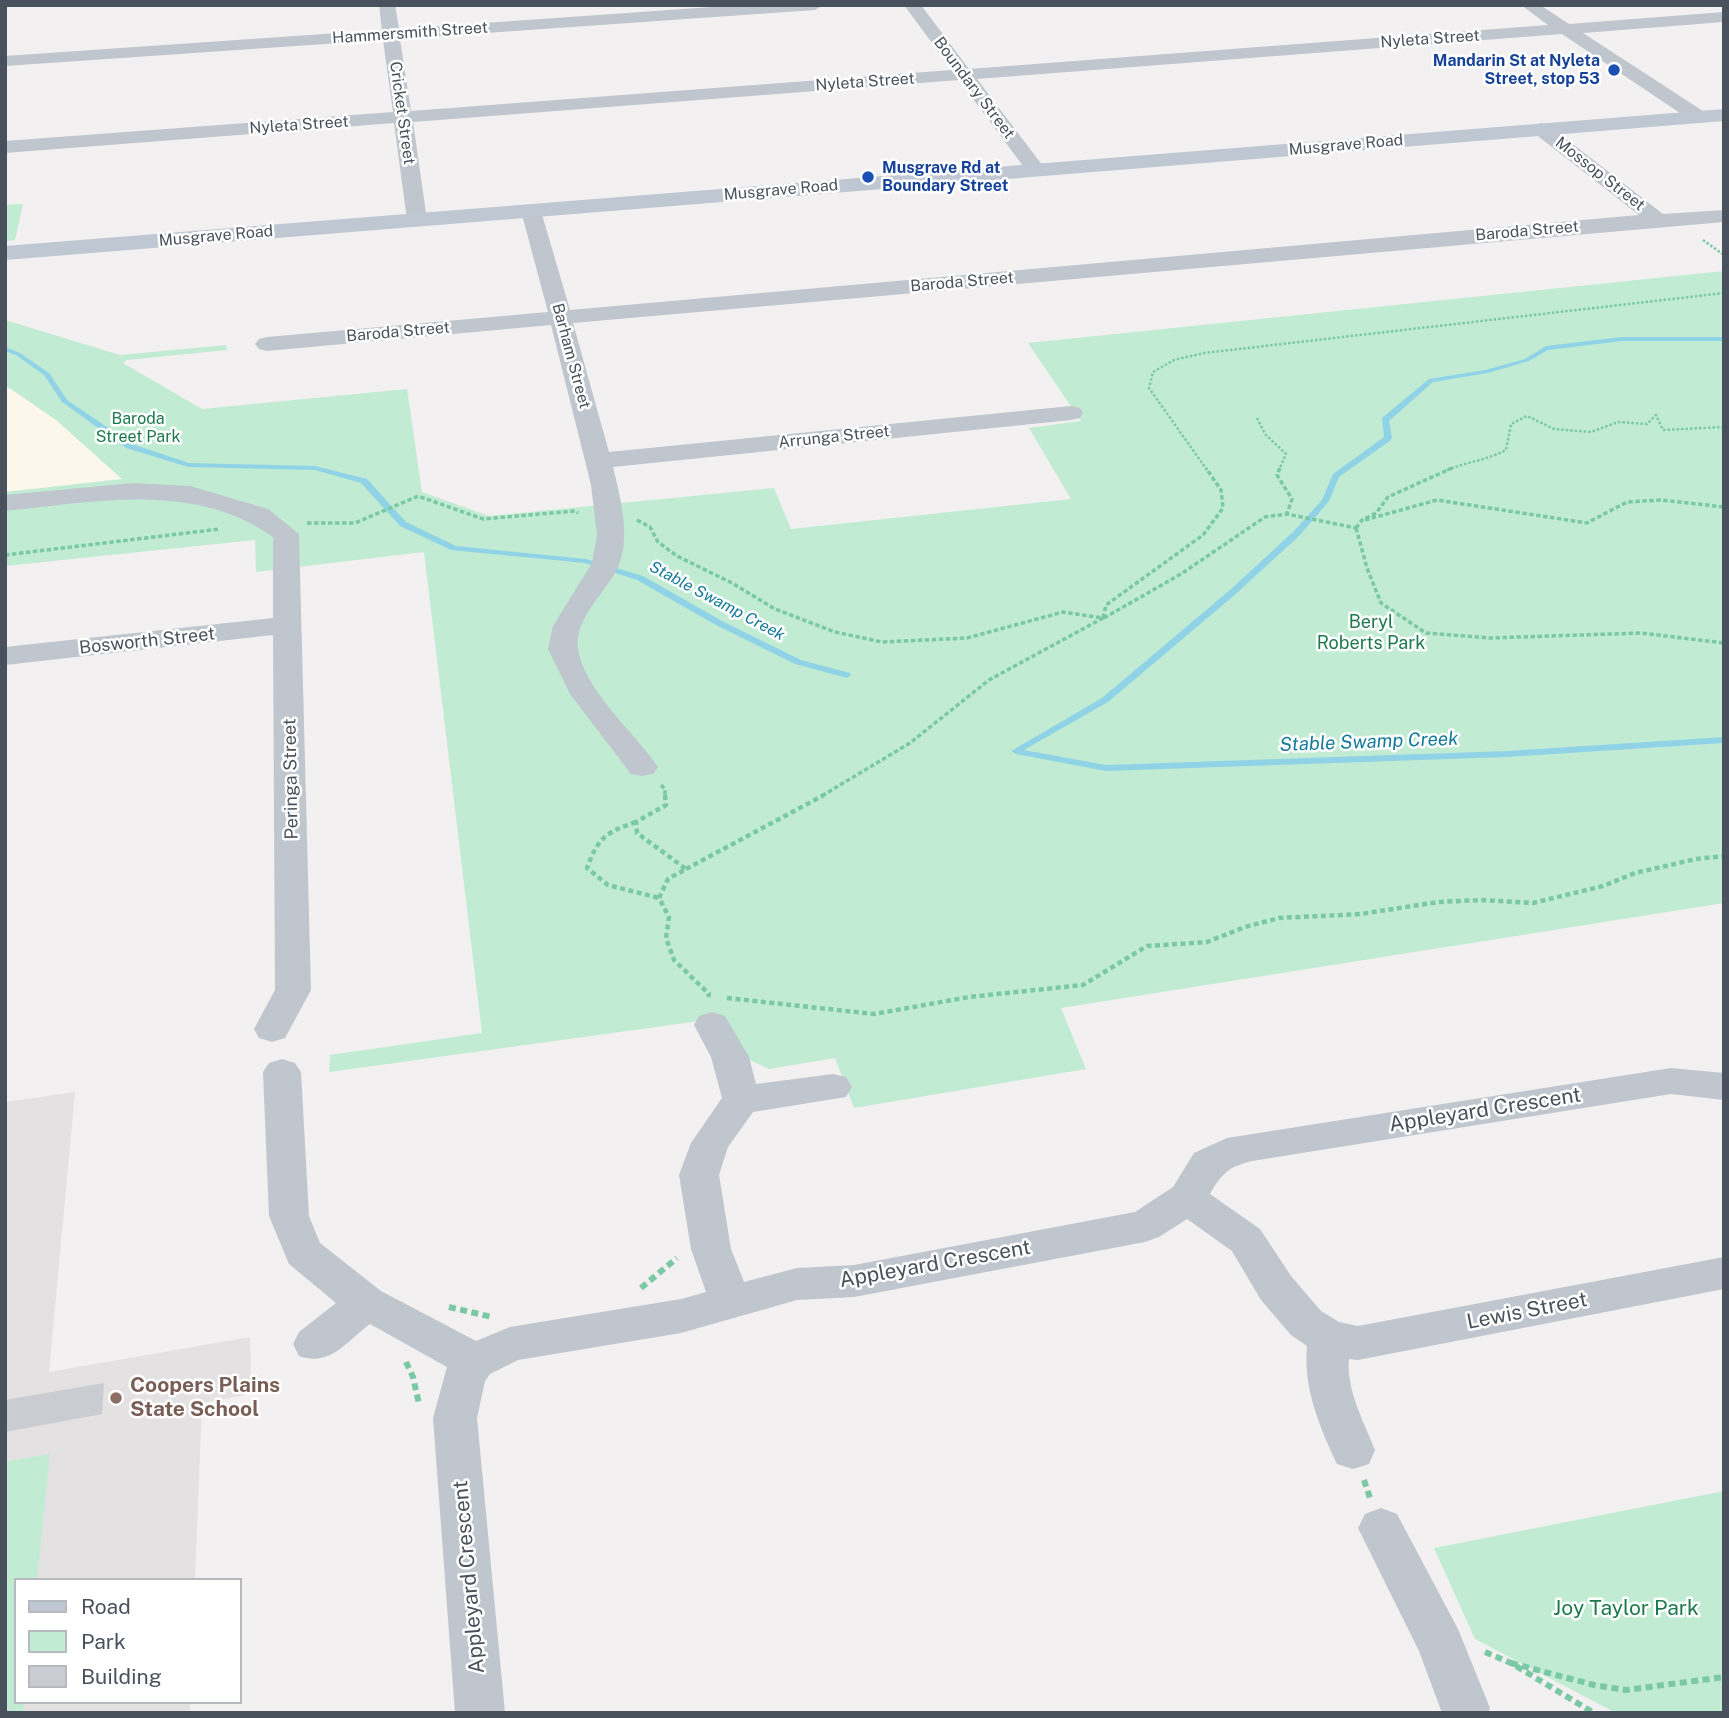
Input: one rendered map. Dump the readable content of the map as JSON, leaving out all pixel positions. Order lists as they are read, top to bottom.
{
  "streets": {
    "street": [
      "Hammersmith Street",
      "Nyleta Street",
      "Boundary Street",
      "Cricket Street",
      "Musgrave Road",
      "Mossop Street",
      "Baroda Street",
      "Barham Street",
      "Arrunga Street",
      "Bosworth Street",
      "Peringa Street",
      "Appleyard Crescent",
      "Lewis Street"
    ]
  },
  "crossings": [
    ["Hammersmith Street", "Cricket Street"],
    ["Nyleta Street", "Boundary Street"],
    ["Nyleta Street", "Cricket Street"],
    ["Boundary Street", "Musgrave Road"],
    ["Cricket Street", "Musgrave Road"],
    ["Musgrave Road", "Mossop Street"],
    ["Musgrave Road", "Barham Street"],
    ["Mossop Street", "Baroda Street"],
    ["Baroda Street", "Barham Street"],
    ["Barham Street", "Arrunga Street"],
    ["Bosworth Street", "Peringa Street"]
  ],
  "water": ["Stable Swamp Creek"],
  "parks": ["Baroda Street Park", "Beryl Roberts Park", "Joy Taylor Park"],
  "places": ["Mandarin St at Nyleta Street, stop 53", "Musgrave Rd at Boundary Street", "Coopers Plains State School"],
  "legend": ["Road", "Park", "Building"]
}
